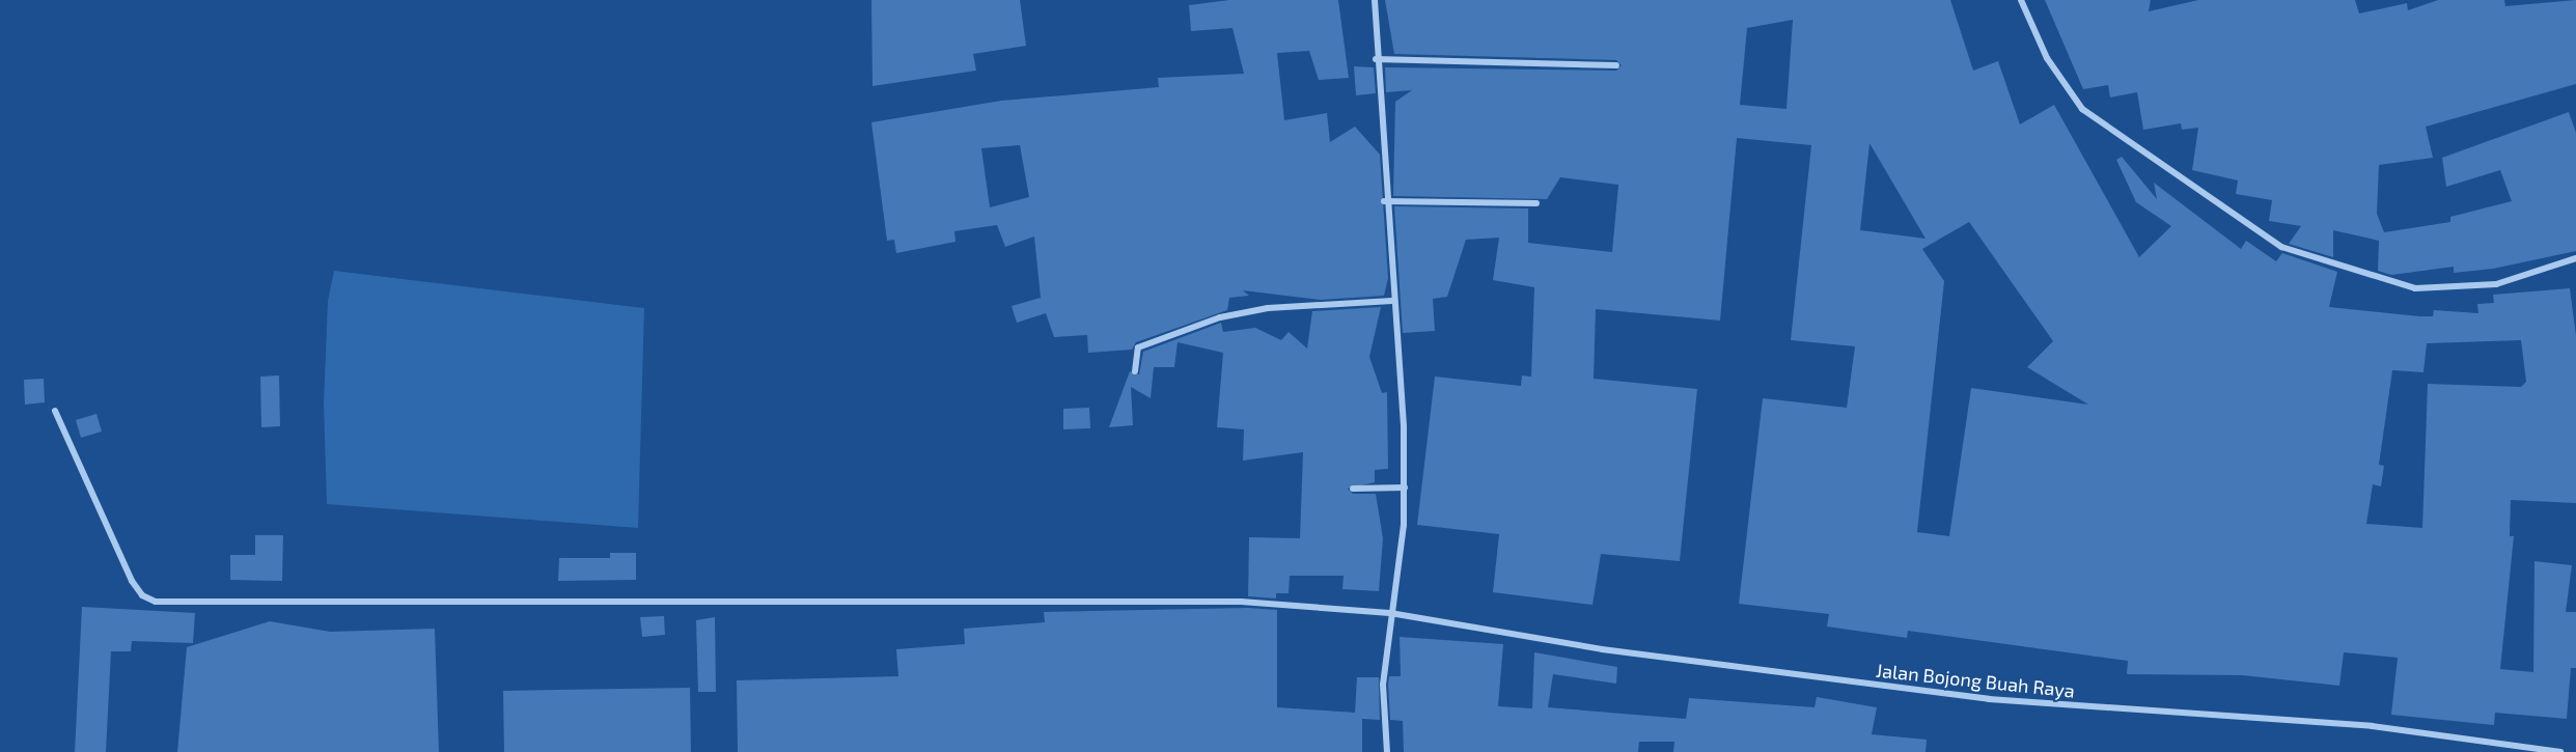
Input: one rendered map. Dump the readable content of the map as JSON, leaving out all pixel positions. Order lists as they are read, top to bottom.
{
  "streets": {
    "street": ["Jalan Bojong Buah Raya"]
  }
}
